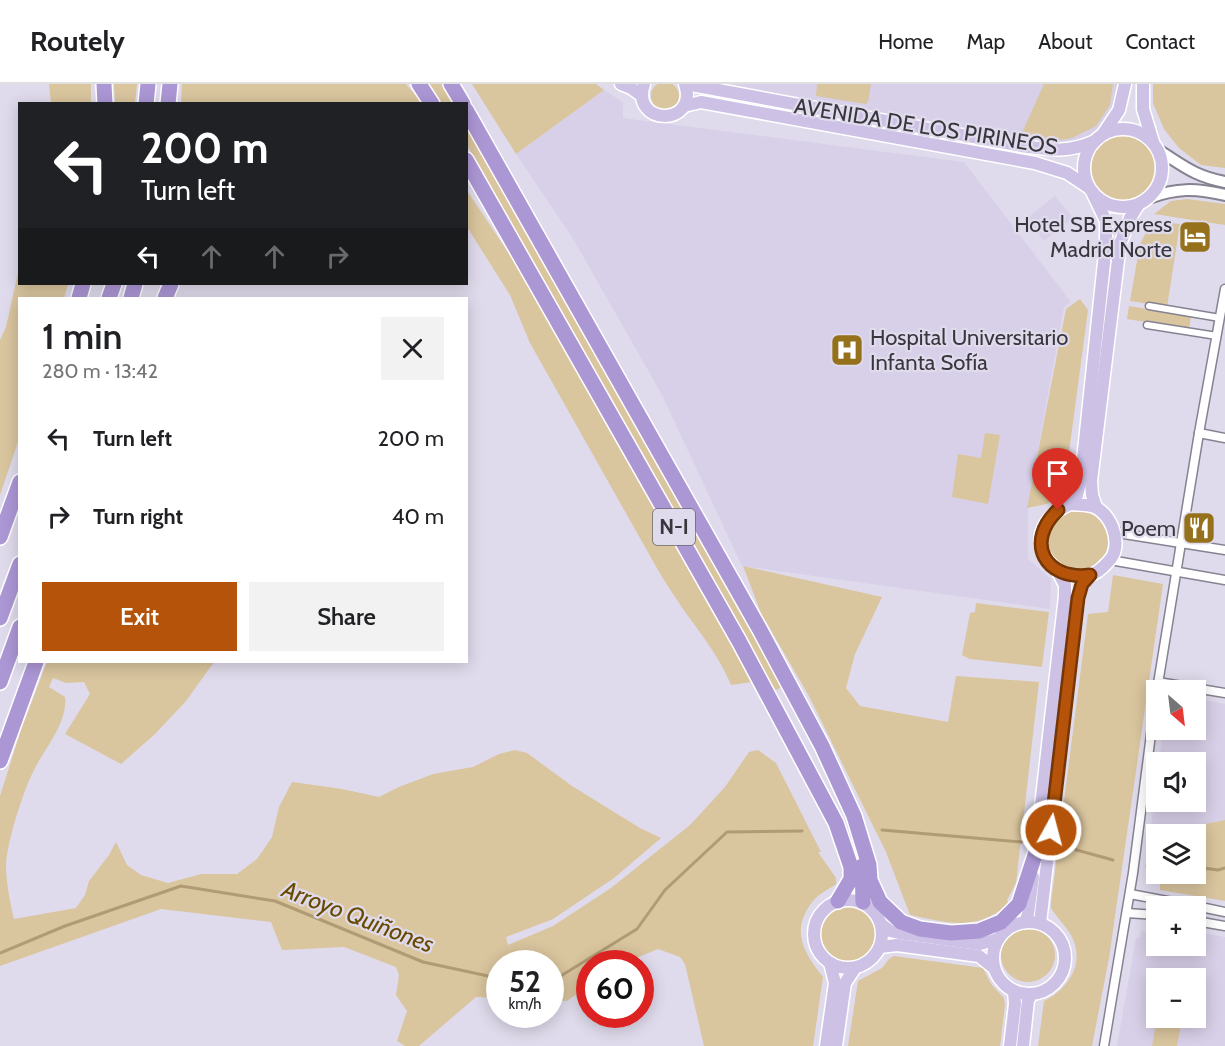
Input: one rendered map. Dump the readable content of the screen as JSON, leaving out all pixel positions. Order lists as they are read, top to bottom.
{
  "streets": {
    "highway": ["N-I"],
    "main road": ["AVENIDA DE LOS PIRINEOS"]
  },
  "water": ["Arroyo Quiñones"],
  "places": {
    "hotel": ["Hotel SB Express Madrid Norte"],
    "hospital": ["Hospital Universitario Infanta Sofía"],
    "restaurant": ["Poem"]
  },
  "north": "bottom right",
  "page": {
    "header": "Routely",
    "nav": [
      "Home",
      "Map",
      "About",
      "Contact"
    ],
    "turn": ["200 m", "Turn left"],
    "heading": ["1 min", "280 m · 13:42"],
    "list": [
      {
        "name": "Turn left",
        "value": "200 m"
      },
      {
        "name": "Turn right",
        "value": "40 m"
      }
    ],
    "buttons": ["Exit", "Share"],
    "map_buttons": ["+", "−"],
    "speed": "52 km/h",
    "limit": "60"
  }
}
